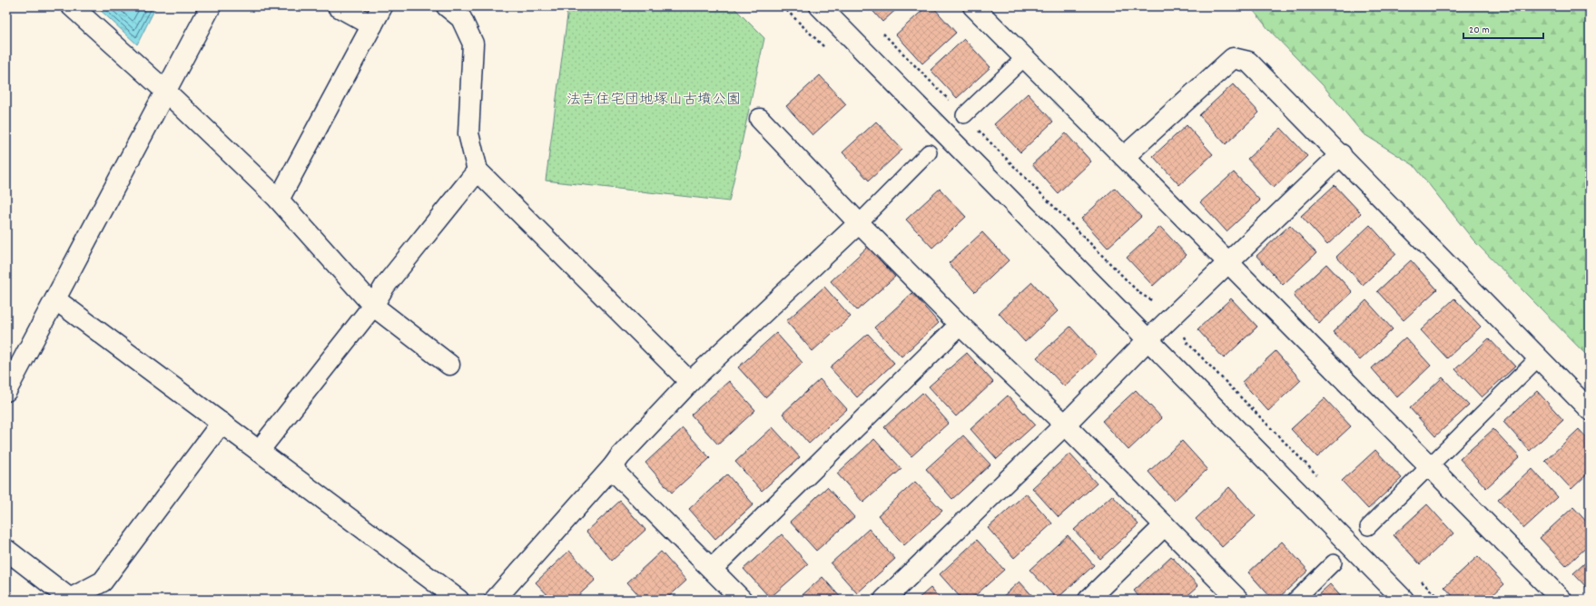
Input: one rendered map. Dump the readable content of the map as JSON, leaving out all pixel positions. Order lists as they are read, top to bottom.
{
  "parks": ["法吉住宅団地塚山古墳公園"],
  "scale_bar": "20 m"
}
